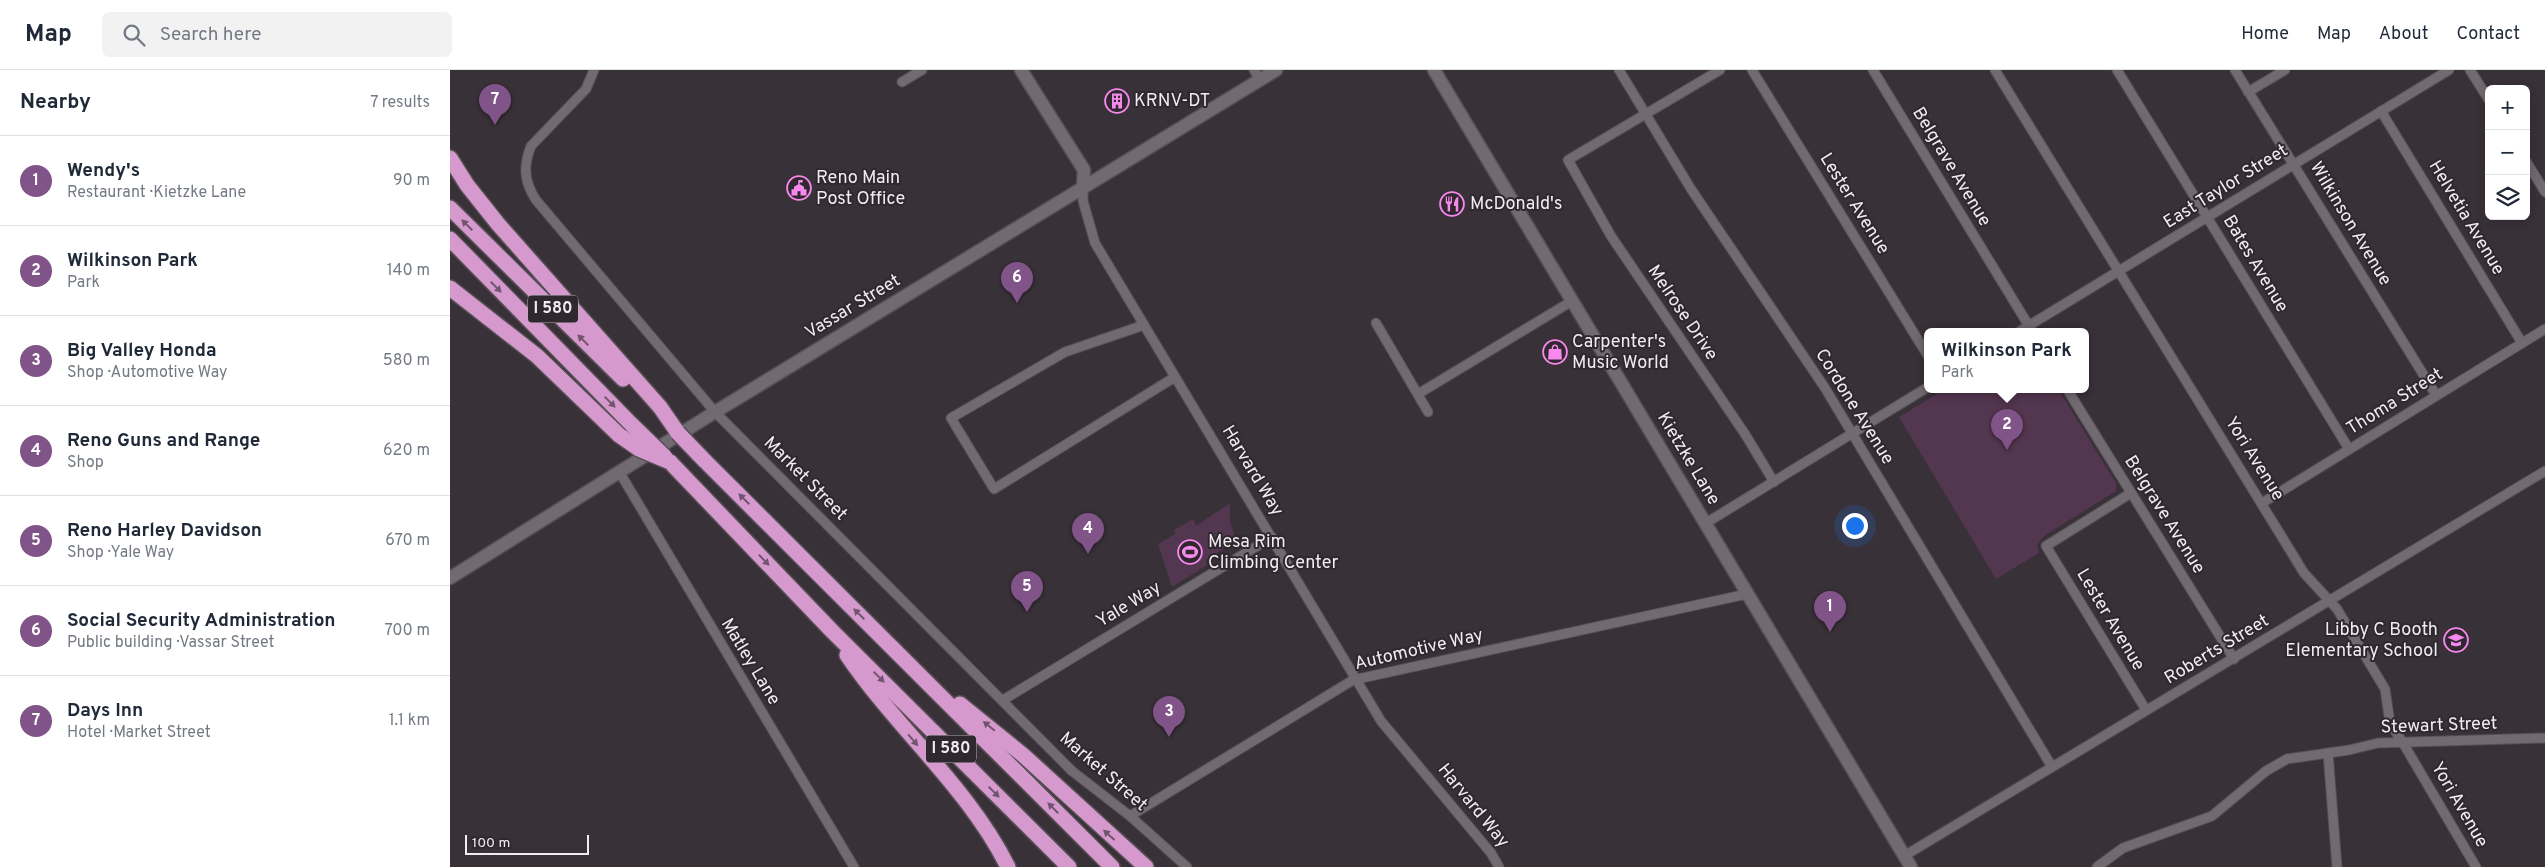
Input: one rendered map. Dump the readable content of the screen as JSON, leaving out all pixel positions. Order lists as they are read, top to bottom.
{
  "streets": {
    "highway": ["I 580"],
    "street": [
      "Belgrave Avenue",
      "East Taylor Street",
      "Lester Avenue",
      "Helvetia Avenue",
      "Wilkinson Avenue",
      "Bates Avenue",
      "Vassar Street",
      "Melrose Drive",
      "Thoma Street",
      "Cordone Avenue",
      "Kietzke Lane",
      "Yori Avenue",
      "Harvard Way",
      "Market Street",
      "Yale Way",
      "Automotive Way",
      "Roberts Street",
      "Matley Lane",
      "Stewart Street"
    ]
  },
  "crossings": [
    ["Belgrave Avenue", "East Taylor Street"],
    ["Belgrave Avenue", "Lester Avenue"],
    ["Belgrave Avenue", "Roberts Street"],
    ["East Taylor Street", "Helvetia Avenue"],
    ["East Taylor Street", "Wilkinson Avenue"],
    ["East Taylor Street", "Bates Avenue"],
    ["East Taylor Street", "Yori Avenue"],
    ["Lester Avenue", "Roberts Street"],
    ["Helvetia Avenue", "Thoma Street"],
    ["Wilkinson Avenue", "Thoma Street"],
    ["Bates Avenue", "Thoma Street"],
    ["Vassar Street", "Harvard Way"],
    ["Vassar Street", "Market Street"],
    ["Vassar Street", "Matley Lane"],
    ["Melrose Drive", "Cordone Avenue"],
    ["Thoma Street", "Yori Avenue"],
    ["Cordone Avenue", "Roberts Street"],
    ["Kietzke Lane", "Automotive Way"],
    ["Kietzke Lane", "Roberts Street"],
    ["Yori Avenue", "Roberts Street"],
    ["Yori Avenue", "Stewart Street"],
    ["Harvard Way", "Yale Way"],
    ["Harvard Way", "Automotive Way"],
    ["Market Street", "Yale Way"],
    ["Market Street", "Automotive Way"]
  ],
  "places": {
    "building": ["KRNV-DT"],
    "public building": ["Reno Main Post Office"],
    "restaurant": ["McDonald's"],
    "shop": ["Carpenter's Music World"],
    "sports": ["Mesa Rim Climbing Center"],
    "school or university": ["Libby C Booth Elementary School"]
  },
  "scale_bar": "100 m",
  "page": {
    "header": "Map",
    "search": "Search here",
    "nav": [
      "Home",
      "Map",
      "About",
      "Contact"
    ],
    "heading": ["Nearby", "7 results"],
    "pins": [
      "7",
      "6",
      "2",
      "4",
      "5",
      "1",
      "3"
    ],
    "map_buttons": ["+", "−"],
    "list": [
      {
        "mark": "1",
        "name": "Wendy's",
        "note": "Restaurant · Kietzke Lane",
        "value": "90 m"
      },
      {
        "mark": "2",
        "name": "Wilkinson Park",
        "note": "Park",
        "value": "140 m"
      },
      {
        "mark": "3",
        "name": "Big Valley Honda",
        "note": "Shop · Automotive Way",
        "value": "580 m"
      },
      {
        "mark": "4",
        "name": "Reno Guns and Range",
        "note": "Shop",
        "value": "620 m"
      },
      {
        "mark": "5",
        "name": "Reno Harley Davidson",
        "note": "Shop · Yale Way",
        "value": "670 m"
      },
      {
        "mark": "6",
        "name": "Social Security Administration",
        "note": "Public building · Vassar Street",
        "value": "700 m"
      },
      {
        "mark": "7",
        "name": "Days Inn",
        "note": "Hotel · Market Street",
        "value": "1.1 km"
      }
    ],
    "popup": ["Wilkinson Park", "Park"],
    "scale": "100 m"
  }
}
